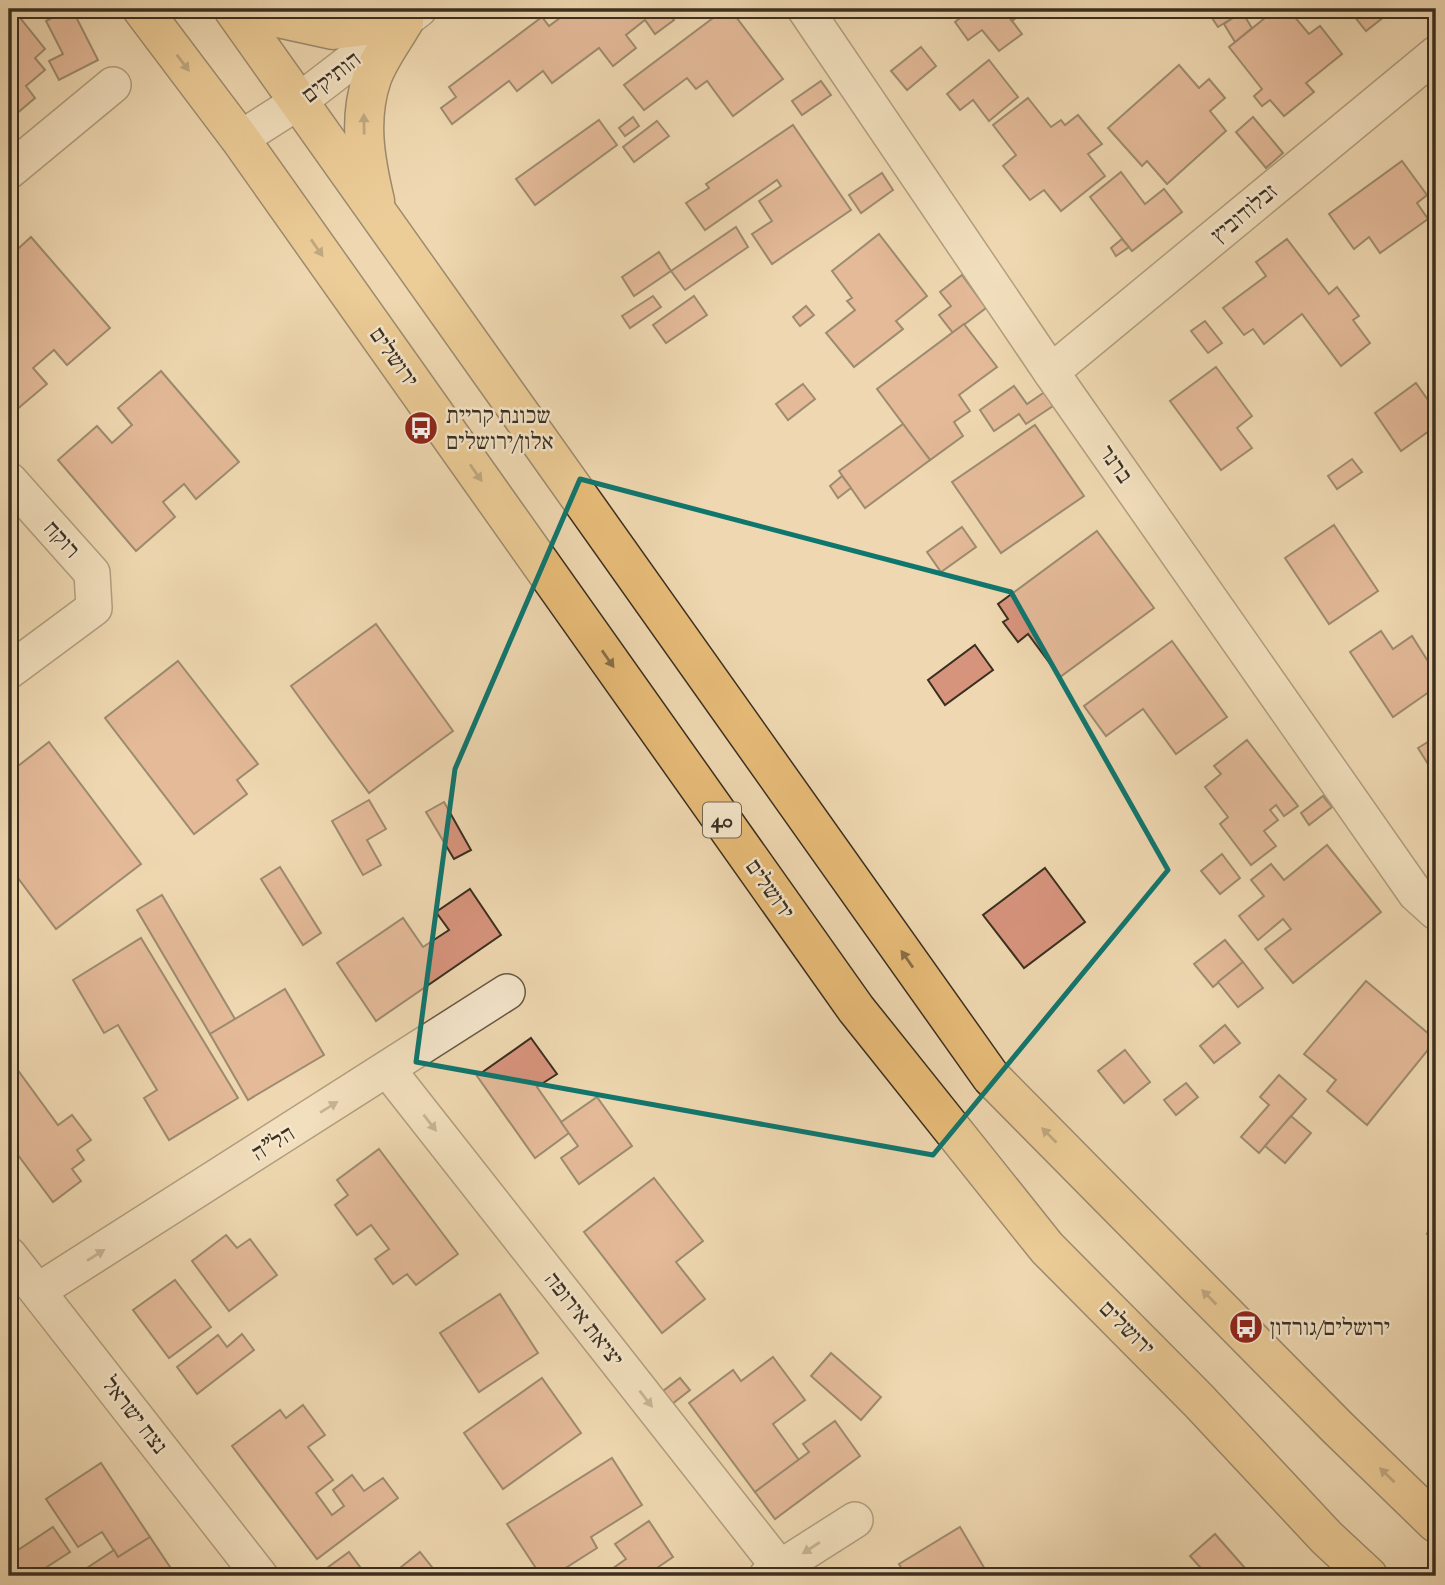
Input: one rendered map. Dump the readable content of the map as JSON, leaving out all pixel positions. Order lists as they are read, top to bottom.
{
  "streets": {
    "highway": ["ירושלים", "40"],
    "street": [
      "הותיקים",
      "זבלודוביץ",
      "ברנר",
      "רוקח",
      "הל\"ה",
      "יציאת אירופה",
      "נצח ישראל"
    ]
  },
  "crossings": [
    ["הותיקים", "ירושלים"],
    ["זבלודוביץ", "ברנר"],
    ["הל\"ה", "יציאת אירופה"],
    ["הל\"ה", "נצח ישראל"]
  ],
  "one_way": ["הל\"ה", "יציאת אירופה"],
  "places": {
    "bus stop": ["שכונת קריית אלון/ירושלים", "ירושלים/גורדון"]
  }
}
